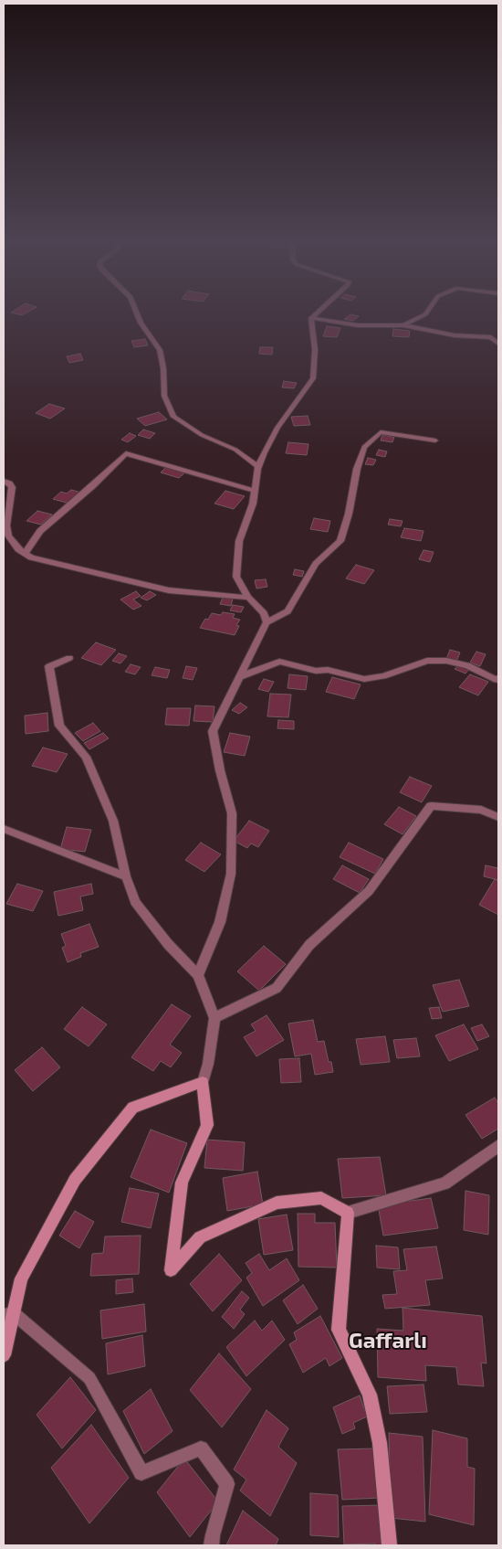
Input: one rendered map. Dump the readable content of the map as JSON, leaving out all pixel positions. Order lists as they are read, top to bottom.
{
  "districts": ["Gaffarlı"]
}
